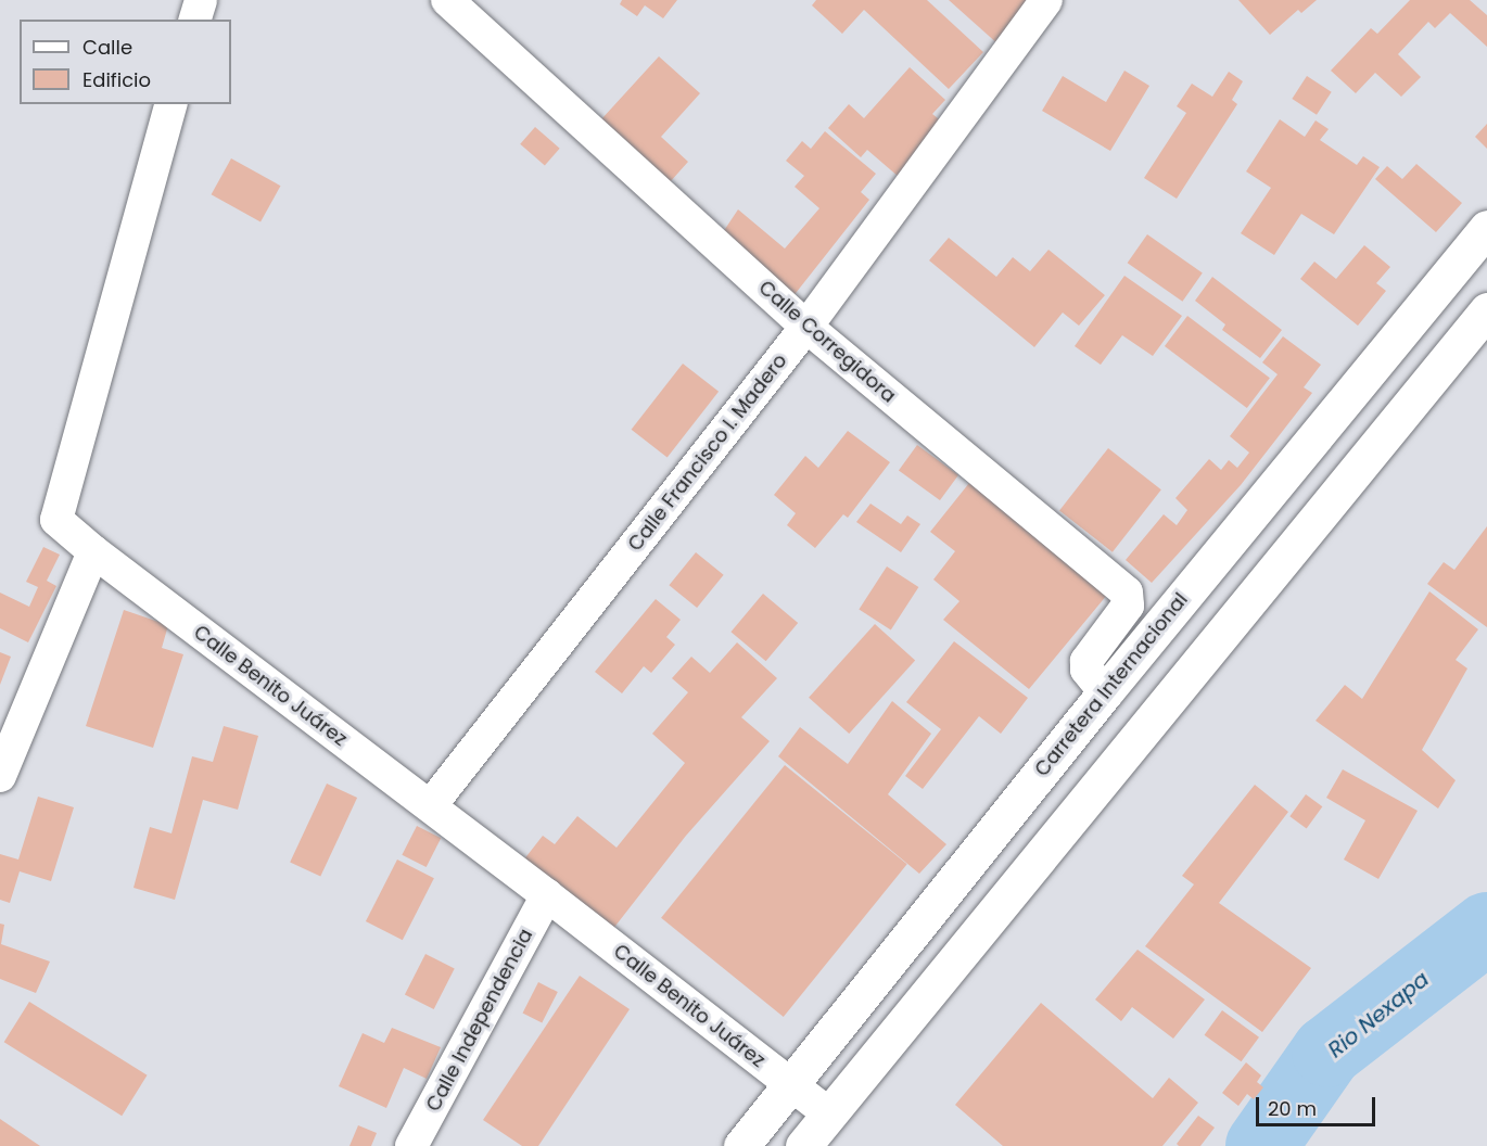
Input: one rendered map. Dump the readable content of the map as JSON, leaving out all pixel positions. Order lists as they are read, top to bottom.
{
  "streets": {
    "main road": ["Carretera Internacional"],
    "street": [
      "Calle Corregidora",
      "Calle Francisco I. Madero",
      "Calle Benito Juárez",
      "Calle Independencia"
    ]
  },
  "crossings": [
    ["Calle Corregidora", "Calle Francisco I. Madero"],
    ["Calle Corregidora", "Carretera Internacional"],
    ["Calle Francisco I. Madero", "Calle Benito Juárez"],
    ["Carretera Internacional", "Calle Benito Juárez"],
    ["Calle Benito Juárez", "Calle Independencia"]
  ],
  "water": ["Rio Nexapa"],
  "legend": ["Calle", "Edificio"],
  "scale_bar": "20 m"
}
